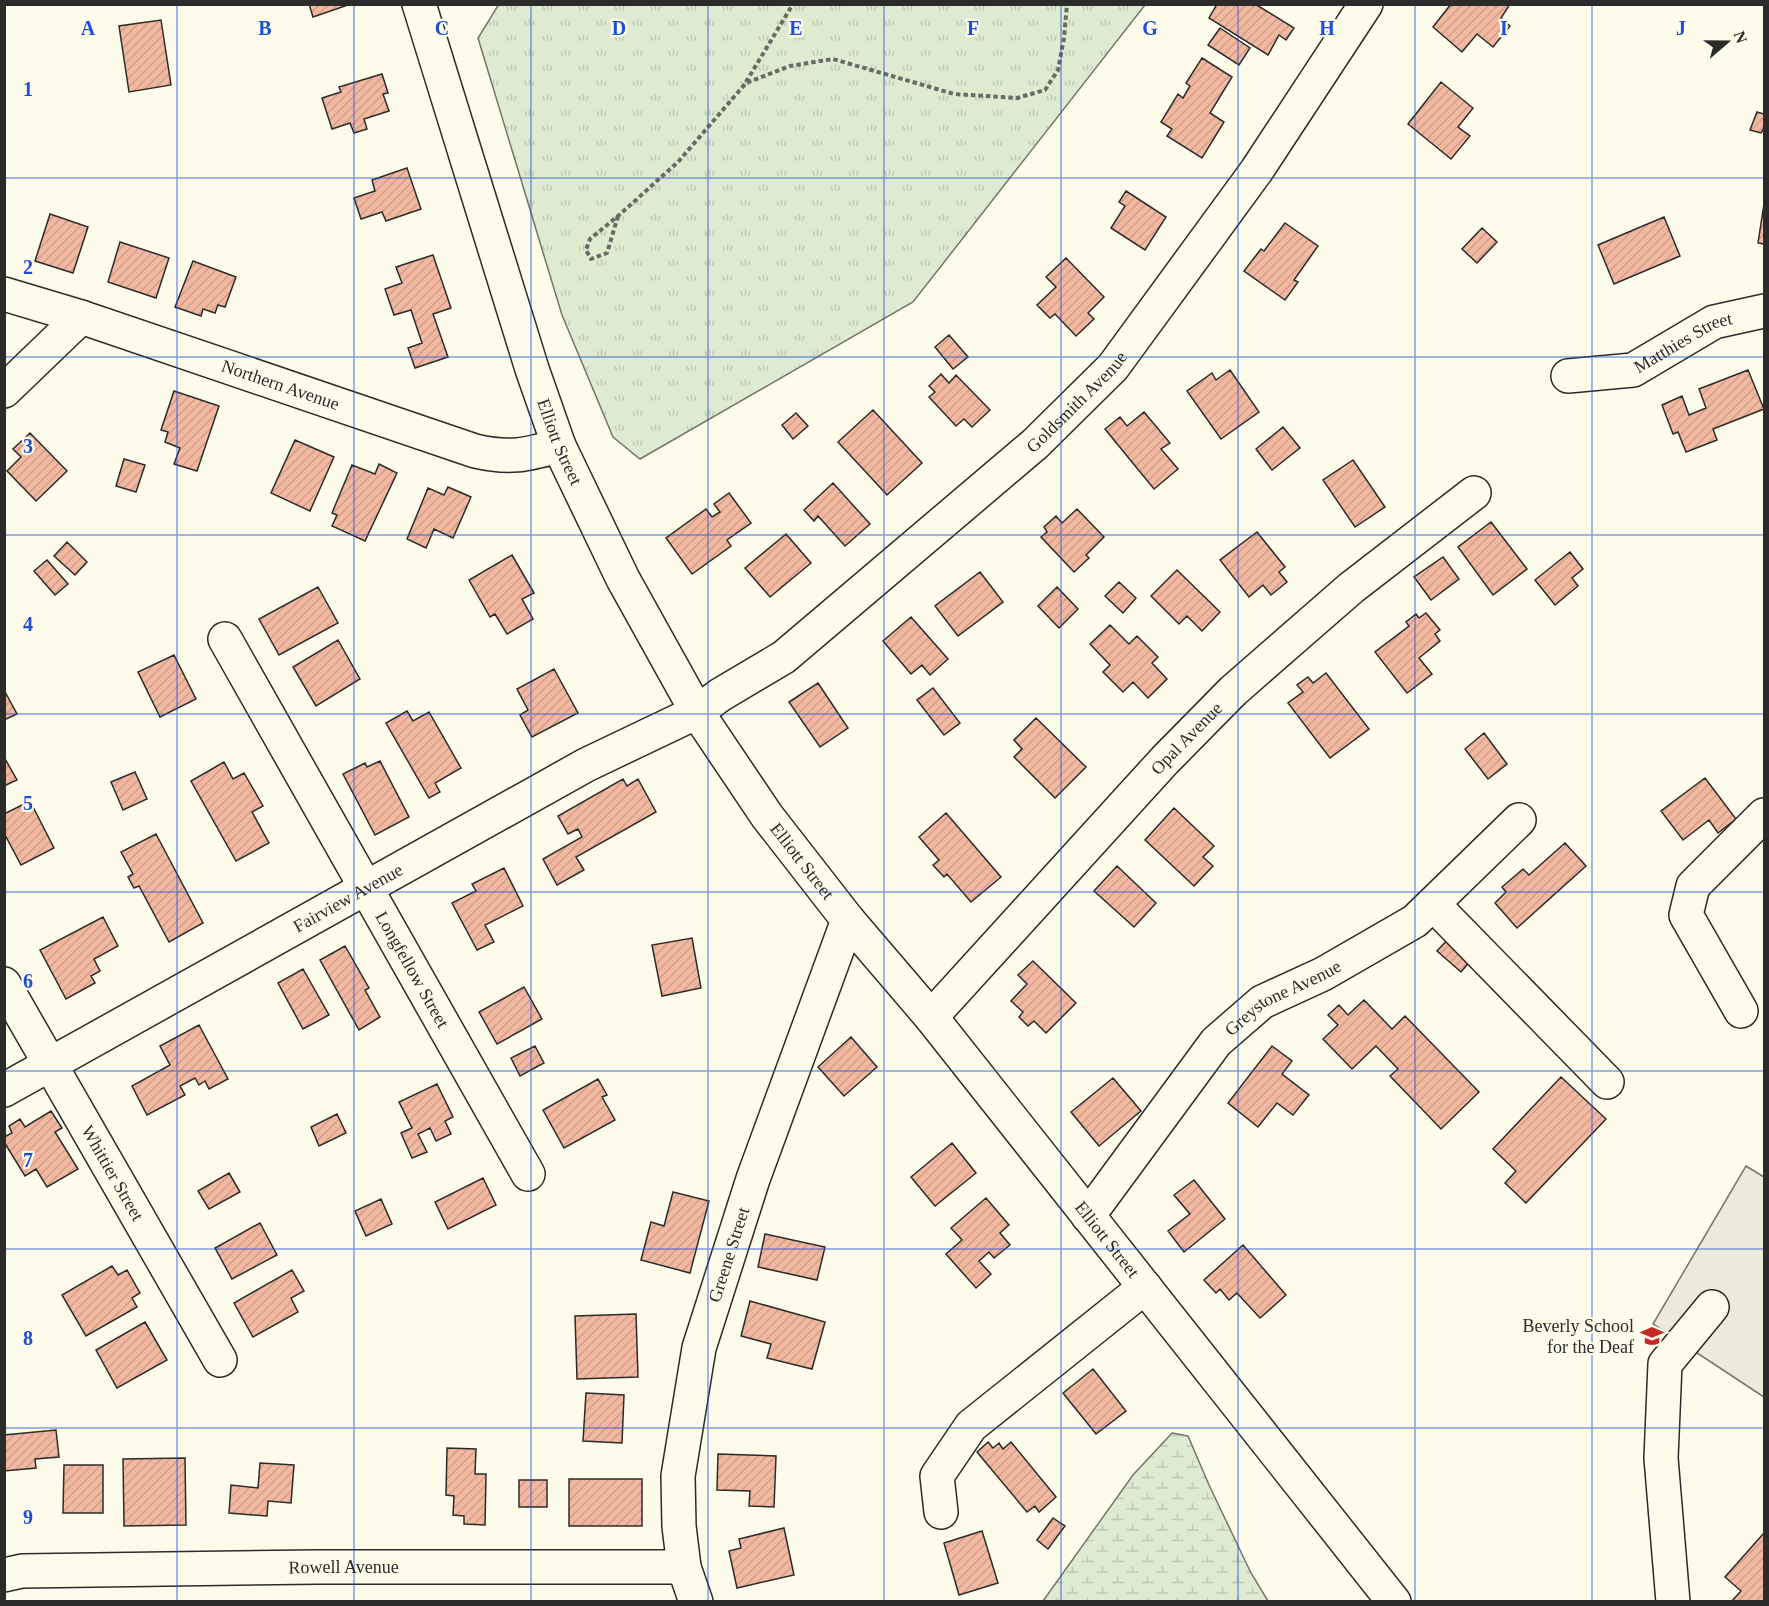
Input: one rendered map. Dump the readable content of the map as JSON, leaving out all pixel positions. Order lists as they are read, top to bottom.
{
  "streets": {
    "street": [
      "Matthies Street",
      "Northern Avenue",
      "Goldsmith Avenue",
      "Elliott Street",
      "Opal Avenue",
      "Fairview Avenue",
      "Longfellow Street",
      "Greystone Avenue",
      "Whittier Street",
      "Greene Street",
      "Rowell Avenue"
    ]
  },
  "crossings": [
    ["Northern Avenue", "Elliott Street"],
    ["Goldsmith Avenue", "Elliott Street"],
    ["Goldsmith Avenue", "Fairview Avenue"],
    ["Elliott Street", "Opal Avenue"],
    ["Elliott Street", "Fairview Avenue"],
    ["Elliott Street", "Greystone Avenue"],
    ["Elliott Street", "Greene Street"],
    ["Fairview Avenue", "Longfellow Street"],
    ["Fairview Avenue", "Whittier Street"],
    ["Greene Street", "Rowell Avenue"]
  ],
  "places": {
    "school or university": ["Beverly School for the Deaf"]
  },
  "north": "right",
  "grid": {
    "columns": [
      "A",
      "B",
      "C",
      "D",
      "E",
      "F",
      "G",
      "H",
      "I",
      "J"
    ],
    "rows": [
      "1",
      "2",
      "3",
      "4",
      "5",
      "6",
      "7",
      "8",
      "9"
    ]
  }
}
